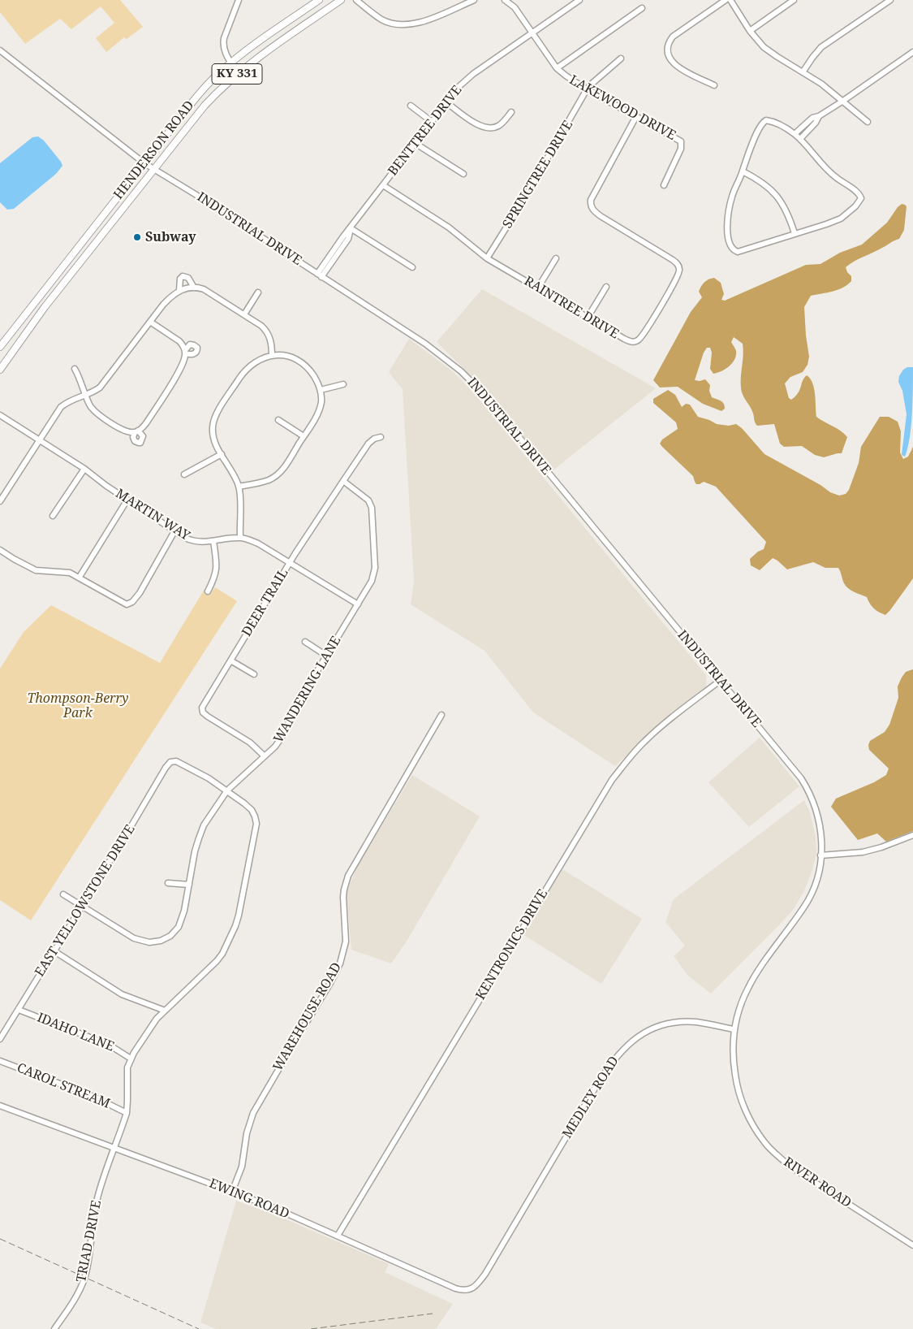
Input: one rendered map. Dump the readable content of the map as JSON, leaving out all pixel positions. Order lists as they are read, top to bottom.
{
  "streets": {
    "main road": ["KY 331", "HENDERSON ROAD"],
    "street": [
      "LAKEWOOD DRIVE",
      "BENTTREE DRIVE",
      "SPRINGTREE DRIVE",
      "INDUSTRIAL DRIVE",
      "RAINTREE DRIVE",
      "MARTIN WAY",
      "DEER TRAIL",
      "WANDERING LANE",
      "EAST YELLOWSTONE DRIVE",
      "KENTRONICS DRIVE",
      "WAREHOUSE ROAD",
      "IDAHO LANE",
      "CAROL STREAM",
      "MEDLEY ROAD",
      "RIVER ROAD",
      "EWING ROAD",
      "TRIAD DRIVE"
    ]
  },
  "crossings": [
    ["LAKEWOOD DRIVE", "BENTTREE DRIVE"],
    ["LAKEWOOD DRIVE", "SPRINGTREE DRIVE"],
    ["LAKEWOOD DRIVE", "RAINTREE DRIVE"],
    ["BENTTREE DRIVE", "INDUSTRIAL DRIVE"],
    ["BENTTREE DRIVE", "RAINTREE DRIVE"],
    ["HENDERSON ROAD", "INDUSTRIAL DRIVE"],
    ["SPRINGTREE DRIVE", "RAINTREE DRIVE"],
    ["INDUSTRIAL DRIVE", "KENTRONICS DRIVE"],
    ["MARTIN WAY", "DEER TRAIL"],
    ["MARTIN WAY", "WANDERING LANE"],
    ["DEER TRAIL", "WANDERING LANE"],
    ["WANDERING LANE", "EAST YELLOWSTONE DRIVE"],
    ["EAST YELLOWSTONE DRIVE", "IDAHO LANE"],
    ["KENTRONICS DRIVE", "EWING ROAD"],
    ["WAREHOUSE ROAD", "EWING ROAD"],
    ["IDAHO LANE", "TRIAD DRIVE"],
    ["CAROL STREAM", "TRIAD DRIVE"],
    ["MEDLEY ROAD", "RIVER ROAD"],
    ["MEDLEY ROAD", "EWING ROAD"],
    ["EWING ROAD", "TRIAD DRIVE"]
  ],
  "parks": ["Thompson-Berry Park"],
  "places": ["Subway"]
}
